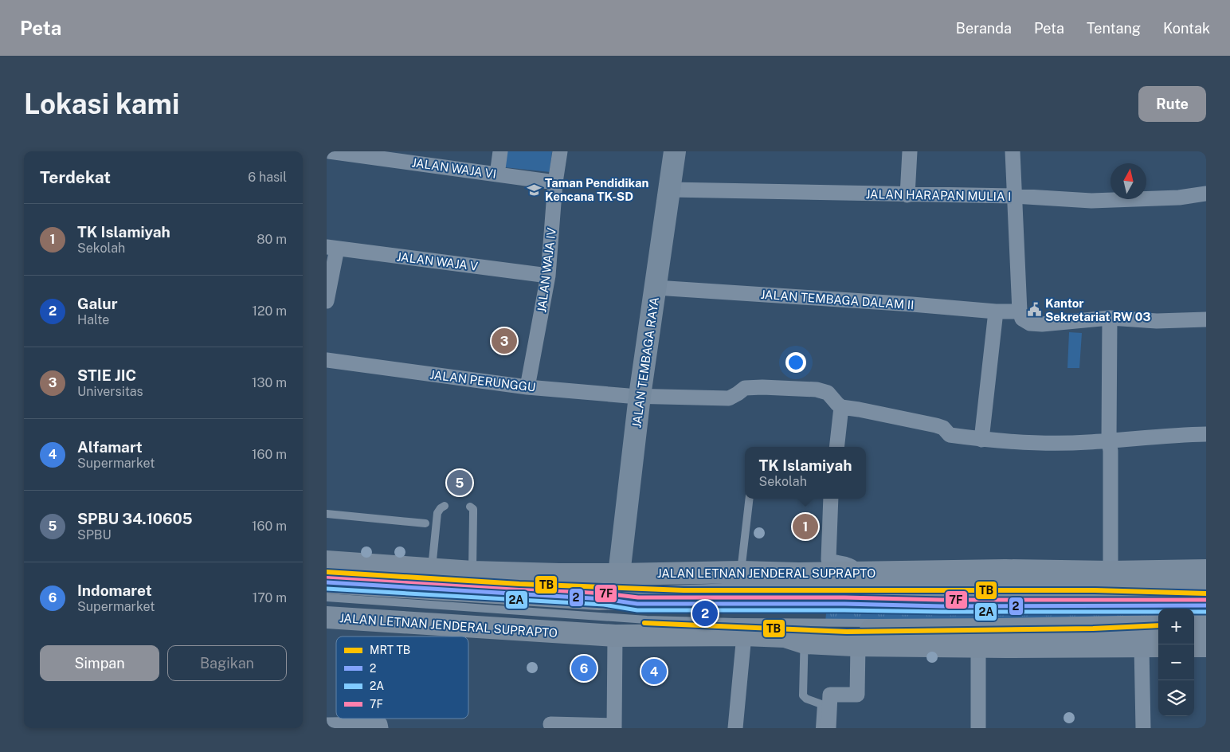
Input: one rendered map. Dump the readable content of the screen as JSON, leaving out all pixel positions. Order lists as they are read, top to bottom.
{
  "streets": {
    "main road": ["JALAN LETNAN JENDERAL SUPRAPTO"],
    "street": [
      "JALAN WAJA VI",
      "JALAN HARAPAN MULIA I",
      "JALAN WAJA V",
      "JALAN WAJA IV",
      "JALAN TEMBAGA DALAM II",
      "JALAN TEMBAGA RAYA",
      "JALAN PERUNGGU"
    ]
  },
  "crossings": [
    ["JALAN WAJA VI", "JALAN WAJA IV"],
    ["JALAN HARAPAN MULIA I", "JALAN TEMBAGA RAYA"],
    ["JALAN WAJA V", "JALAN WAJA IV"],
    ["JALAN WAJA IV", "JALAN PERUNGGU"],
    ["JALAN TEMBAGA DALAM II", "JALAN TEMBAGA RAYA"],
    ["JALAN TEMBAGA RAYA", "JALAN PERUNGGU"],
    ["JALAN TEMBAGA RAYA", "JALAN LETNAN JENDERAL SUPRAPTO"]
  ],
  "places": {
    "school or university": ["Taman Pendidikan Kencana TK-SD"],
    "public building": ["Kantor Sekretariat RW 03"]
  },
  "lines": [
    "metro line TB",
    "transit line 7F",
    "transit line 2",
    "transit line 2A"
  ],
  "legend": [
    "MRT TB",
    "2",
    "2A",
    "7F"
  ],
  "north": "top",
  "page": {
    "header": "Peta",
    "nav": [
      "Beranda",
      "Peta",
      "Tentang",
      "Kontak"
    ],
    "buttons": [
      "Rute",
      ["Simpan", "Bagikan"]
    ],
    "title": "Lokasi kami",
    "heading": ["Terdekat", "6 hasil"],
    "list": [
      {
        "mark": "1",
        "name": "TK Islamiyah",
        "note": "Sekolah",
        "value": "80 m"
      },
      {
        "mark": "2",
        "name": "Galur",
        "note": "Halte",
        "value": "120 m"
      },
      {
        "mark": "3",
        "name": "STIE JIC",
        "note": "Universitas",
        "value": "130 m"
      },
      {
        "mark": "4",
        "name": "Alfamart",
        "note": "Supermarket",
        "value": "160 m"
      },
      {
        "mark": "5",
        "name": "SPBU 34.10605",
        "note": "SPBU",
        "value": "160 m"
      },
      {
        "mark": "6",
        "name": "Indomaret",
        "note": "Supermarket",
        "value": "170 m"
      }
    ],
    "pins": [
      "3",
      "5",
      "1",
      "2",
      "6",
      "4"
    ],
    "popup": ["TK Islamiyah", "Sekolah"],
    "map_buttons": ["+", "−"]
  }
}
